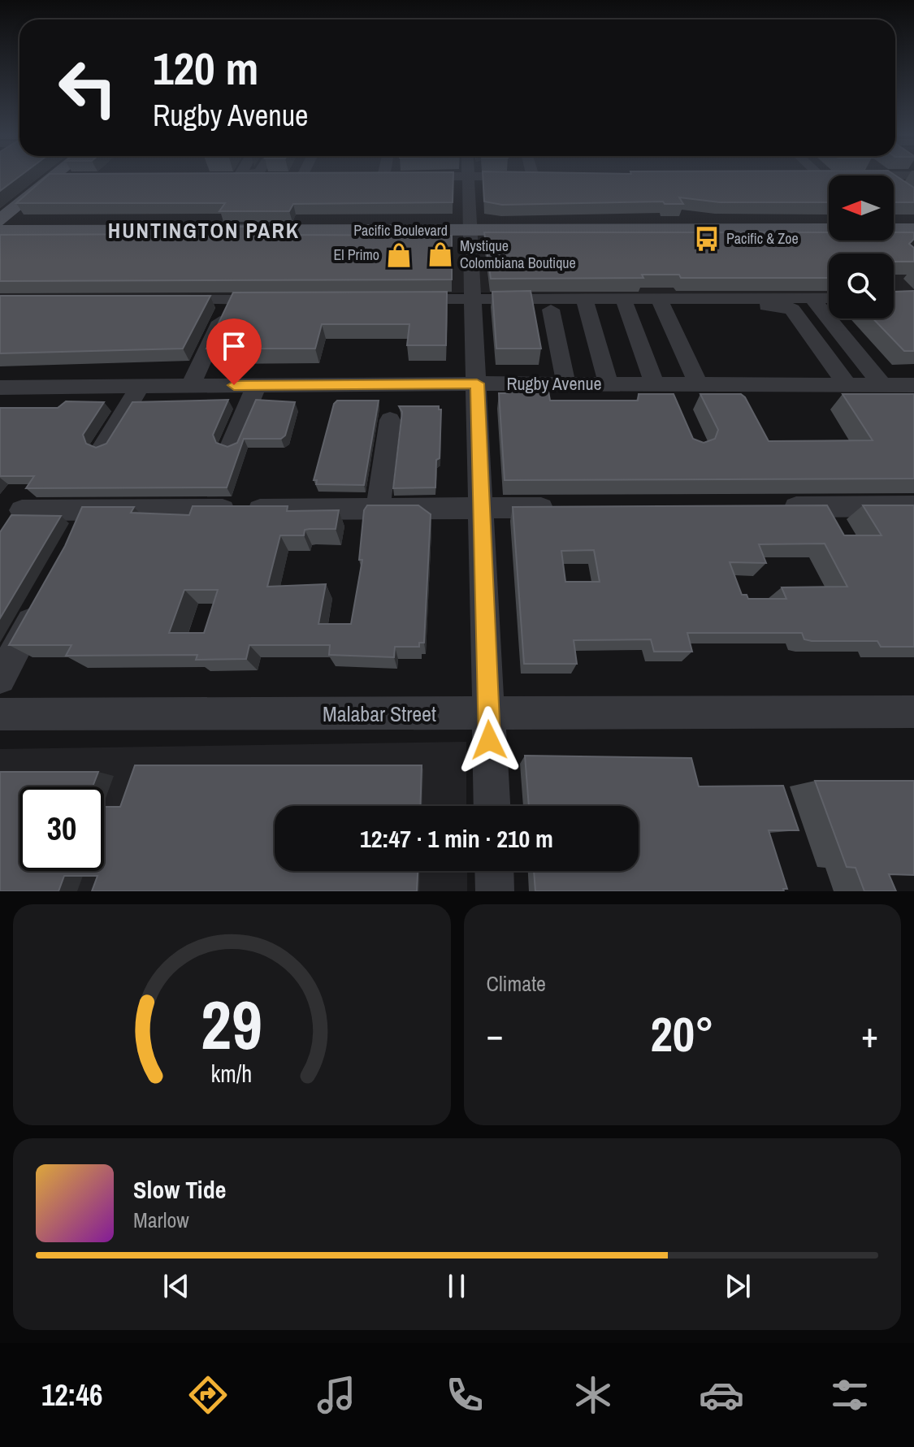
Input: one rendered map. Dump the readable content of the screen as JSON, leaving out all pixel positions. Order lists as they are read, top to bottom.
{
  "streets": {
    "main road": ["Pacific Boulevard"],
    "street": ["Rugby Avenue", "Malabar Street"]
  },
  "districts": ["HUNTINGTON PARK"],
  "places": {
    "bus stop": ["Pacific & Zoe"],
    "shop": ["Mystique Colombiana Boutique", "El Primo"]
  },
  "north": "left",
  "page": {
    "turn": ["120 m", "Rugby Avenue"],
    "limit": "30",
    "trip": "12:47 · 1 min · 210 m",
    "tile": "Climate",
    "heat": ["−", "20°", "+"],
    "song": ["Slow Tide", "Marlow"],
    "tabs": "12:46",
    "gauge": ["29", "km/h"]
  }
}
